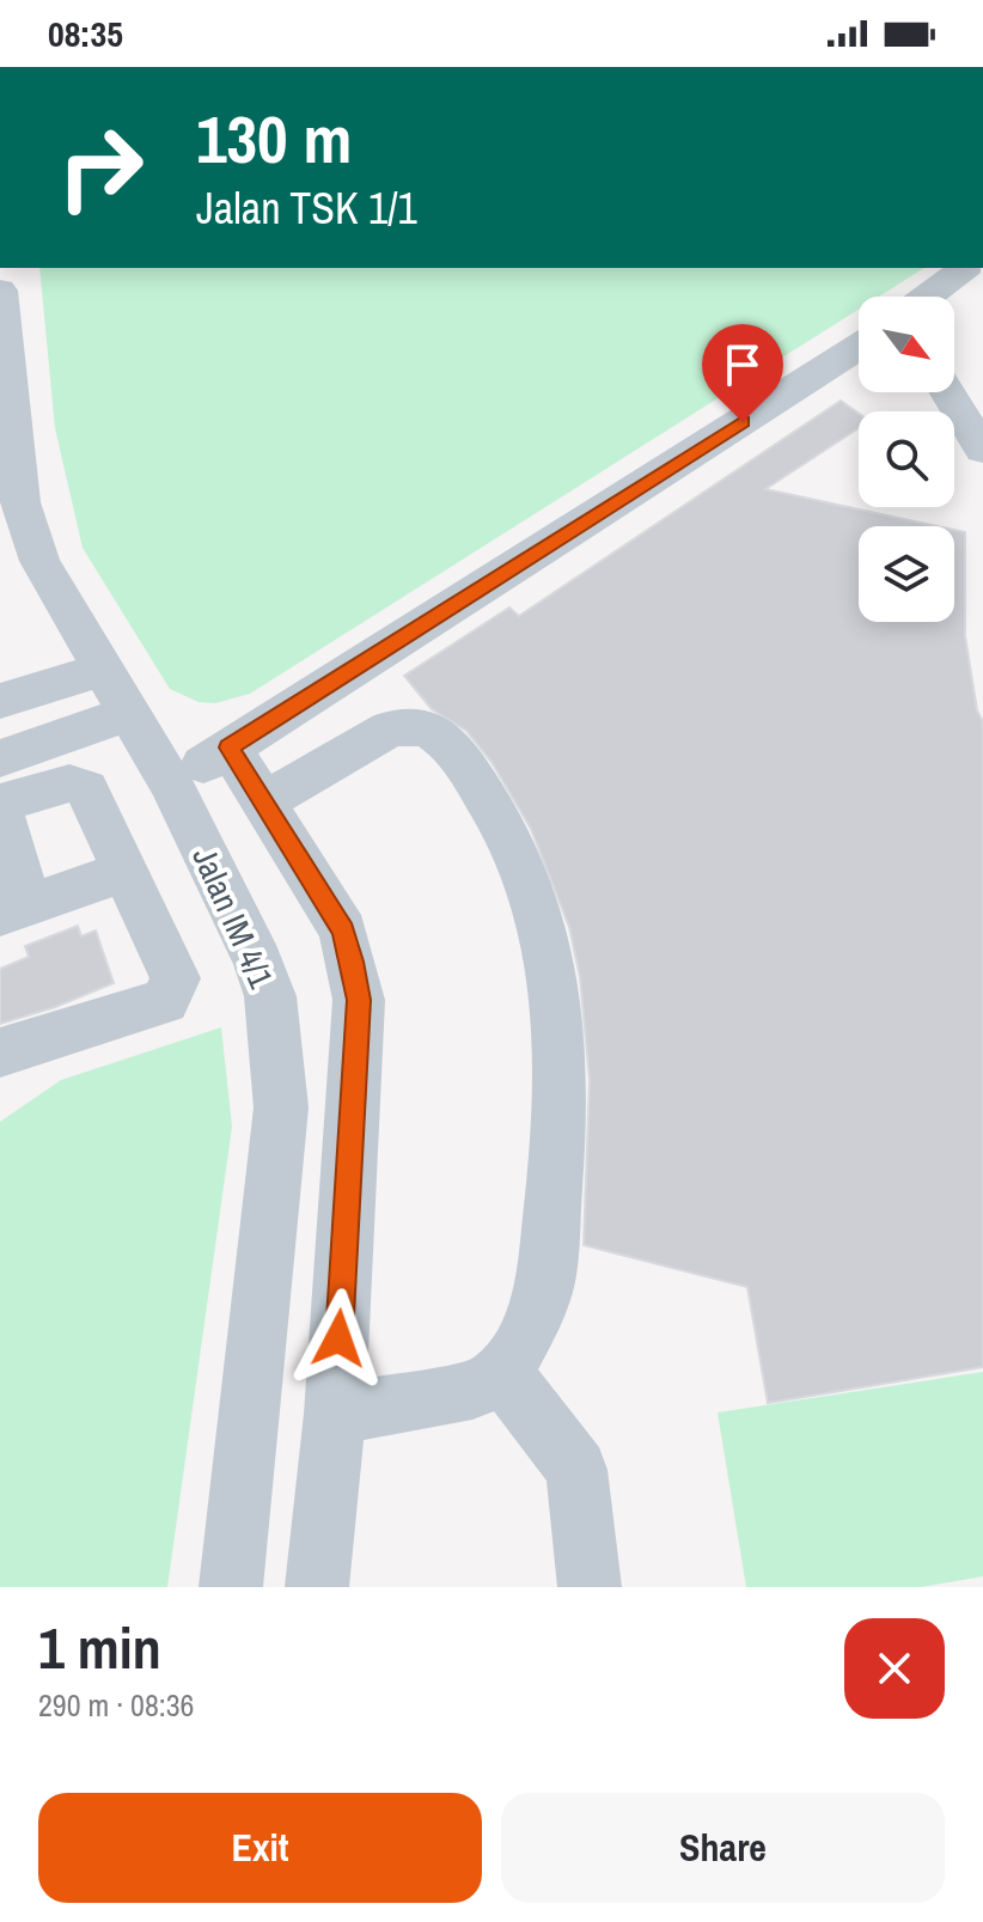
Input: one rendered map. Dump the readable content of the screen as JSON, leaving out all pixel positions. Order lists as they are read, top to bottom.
{
  "streets": {
    "street": ["Jalan IM 4/1"]
  },
  "north": "bottom right",
  "page": {
    "status": "08:35",
    "turn": ["130 m", "Jalan TSK 1/1"],
    "heading": ["1 min", "290 m · 08:36"],
    "buttons": ["Exit", "Share"]
  }
}
